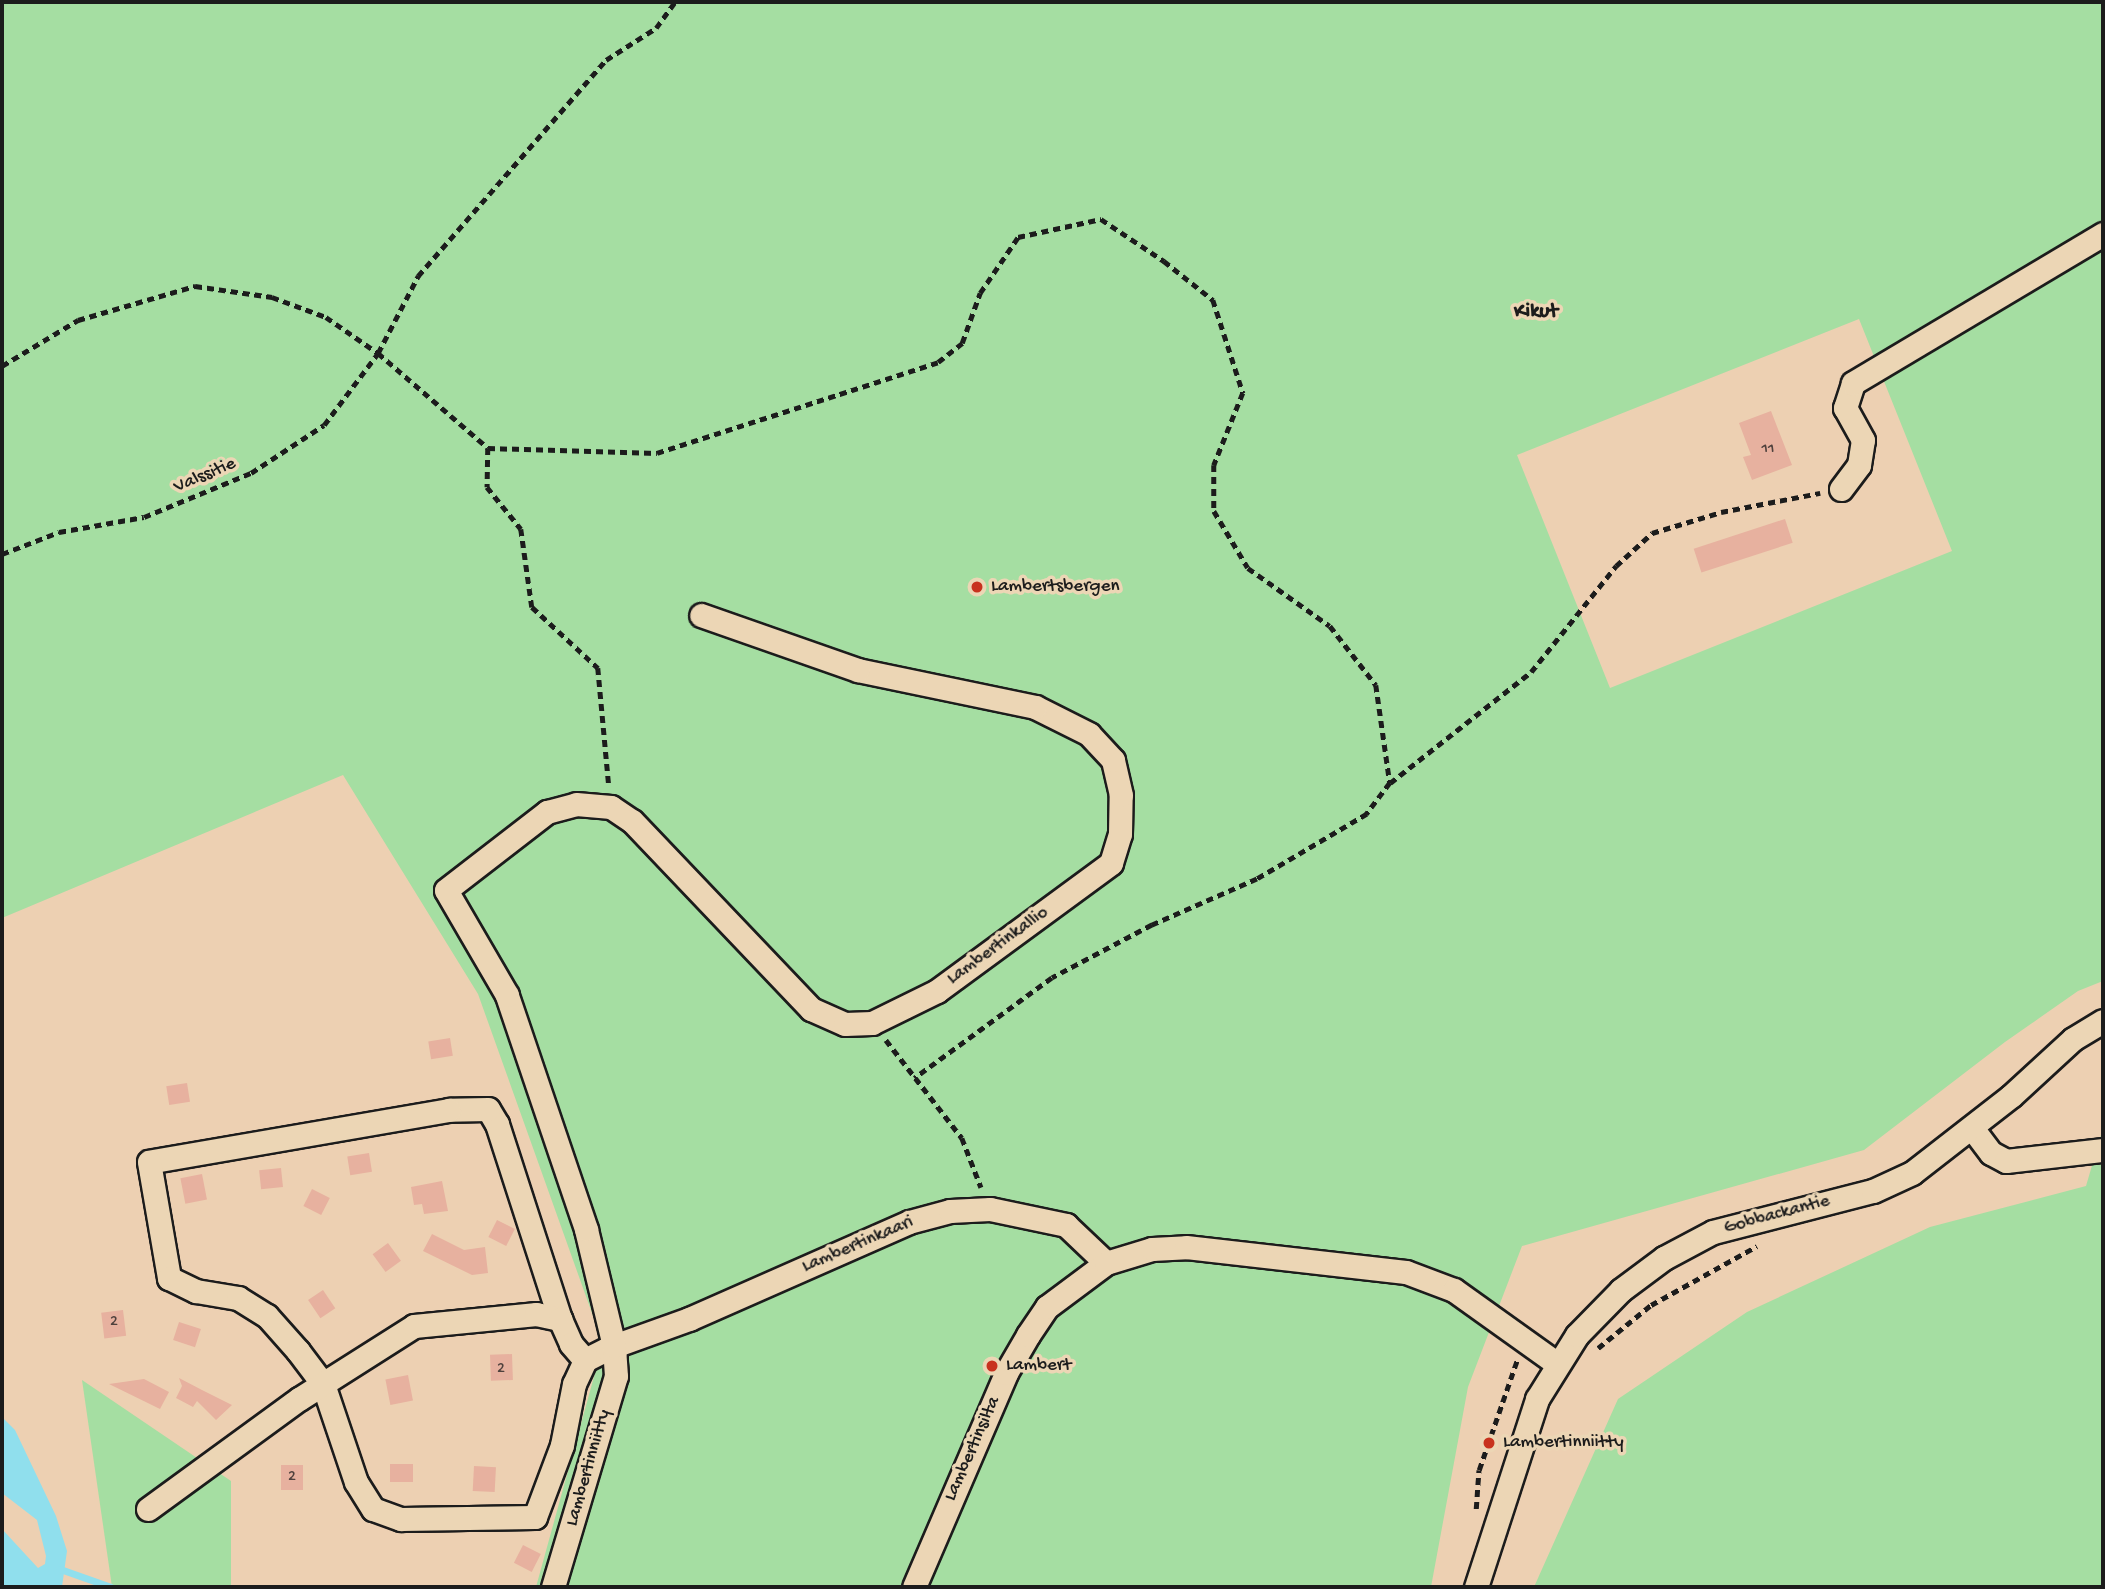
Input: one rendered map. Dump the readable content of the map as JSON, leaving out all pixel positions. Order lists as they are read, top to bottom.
{
  "streets": {
    "street": [
      "Lambertinkallio",
      "Gobbackantie",
      "Lambertinkaari",
      "Lambertinsilta",
      "Lambertinniitty"
    ],
    "path": ["Valssitie"]
  },
  "crossings": [
    ["Lambertinkaari", "Lambertinsilta"],
    ["Lambertinkaari", "Lambertinniitty"]
  ],
  "districts": ["Kikut"],
  "places": ["Lambertsbergen", "Lambert", "Lambertinniitty"],
  "house_numbers": [
    "11",
    "2",
    "2",
    "2"
  ]
}
